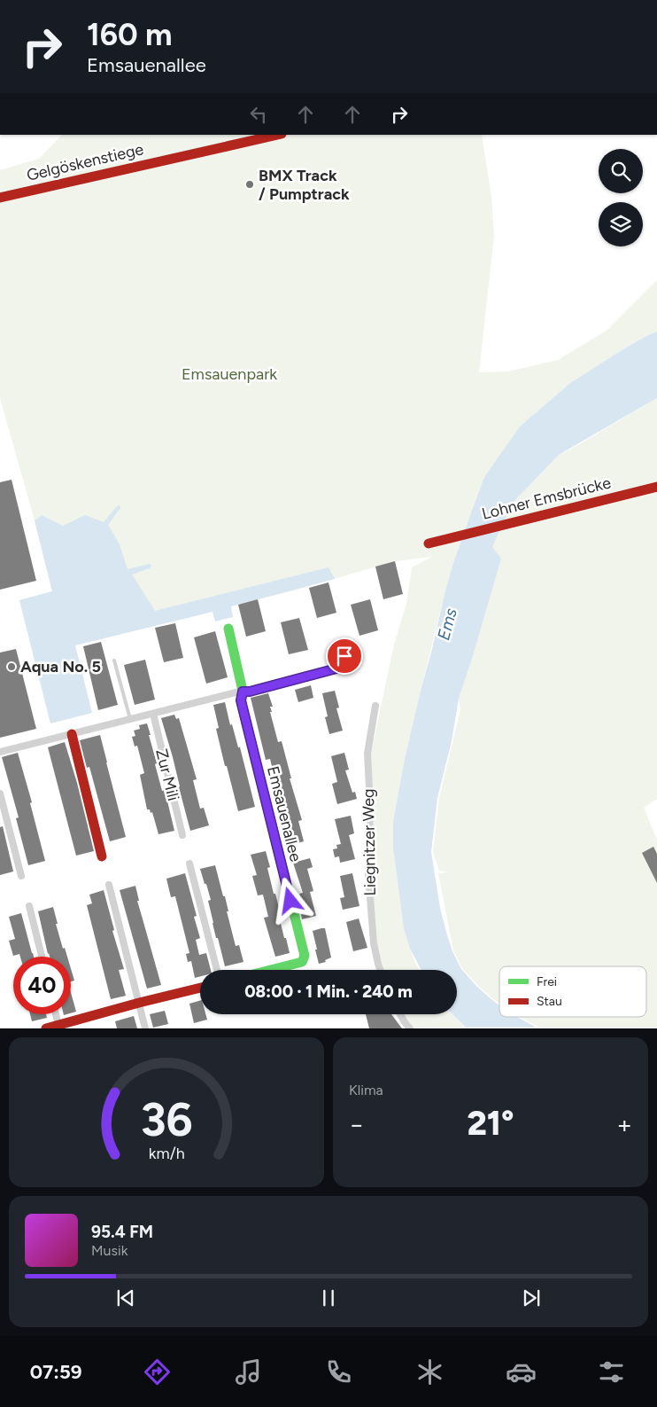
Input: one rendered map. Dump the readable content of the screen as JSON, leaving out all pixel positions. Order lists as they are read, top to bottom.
{
  "streets": {
    "street": [
      "Gelgöskenstiege",
      "Lohner Emsbrücke",
      "Zur Mili",
      "Emsauenallee",
      "Liegnitzer Weg"
    ]
  },
  "water": ["Ems"],
  "parks": ["Emsauenpark"],
  "places": ["BMX Track / Pumptrack", "Aqua No. 5"],
  "legend": ["Frei", "Stau"],
  "page": {
    "turn": ["160 m", "Emsauenallee"],
    "limit": "40",
    "trip": "08:00 · 1 Min. · 240 m",
    "tile": "Klima",
    "heat": ["−", "21°", "+"],
    "song": ["95.4 FM", "Musik"],
    "tabs": "07:59",
    "gauge": ["36", "km/h"]
  }
}
